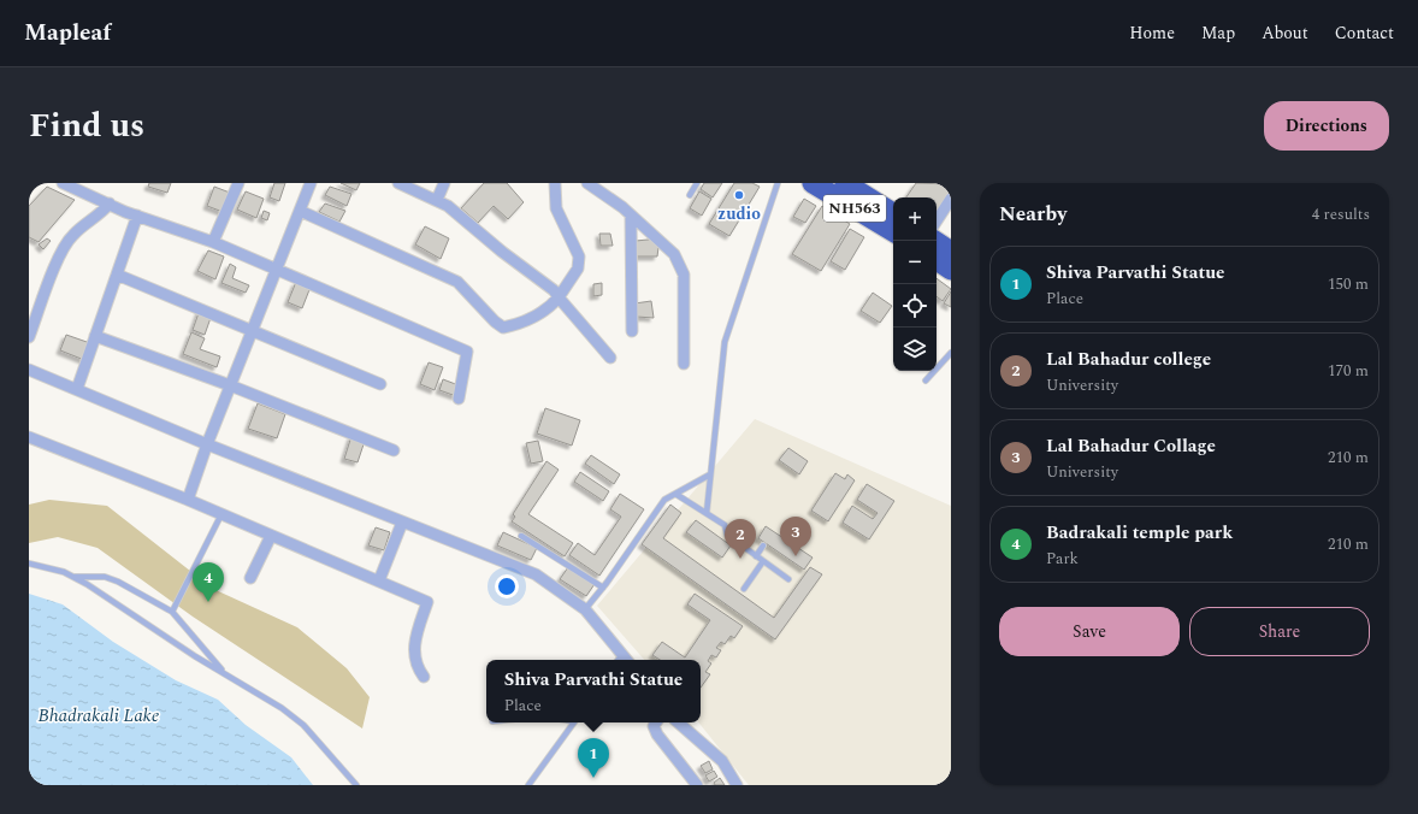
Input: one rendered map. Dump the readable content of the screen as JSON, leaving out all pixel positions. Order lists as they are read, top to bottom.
{
  "streets": {
    "highway": ["NH563"]
  },
  "water": ["Bhadrakali Lake"],
  "places": ["zudio"],
  "page": {
    "header": "Mapleaf",
    "nav": [
      "Home",
      "Map",
      "About",
      "Contact"
    ],
    "title": "Find us",
    "buttons": [
      "Directions",
      ["Save", "Share"]
    ],
    "heading": ["Nearby", "4 results"],
    "map_buttons": ["+", "−"],
    "list": [
      {
        "mark": "1",
        "name": "Shiva Parvathi Statue",
        "note": "Place",
        "value": "150 m"
      },
      {
        "mark": "2",
        "name": "Lal Bahadur college",
        "note": "University",
        "value": "170 m"
      },
      {
        "mark": "3",
        "name": "Lal Bahadur Collage",
        "note": "University",
        "value": "210 m"
      },
      {
        "mark": "4",
        "name": "Badrakali temple park",
        "note": "Park",
        "value": "210 m"
      }
    ],
    "pins": [
      "3",
      "2",
      "4",
      "1"
    ],
    "popup": ["Shiva Parvathi Statue", "Place"]
  }
}
